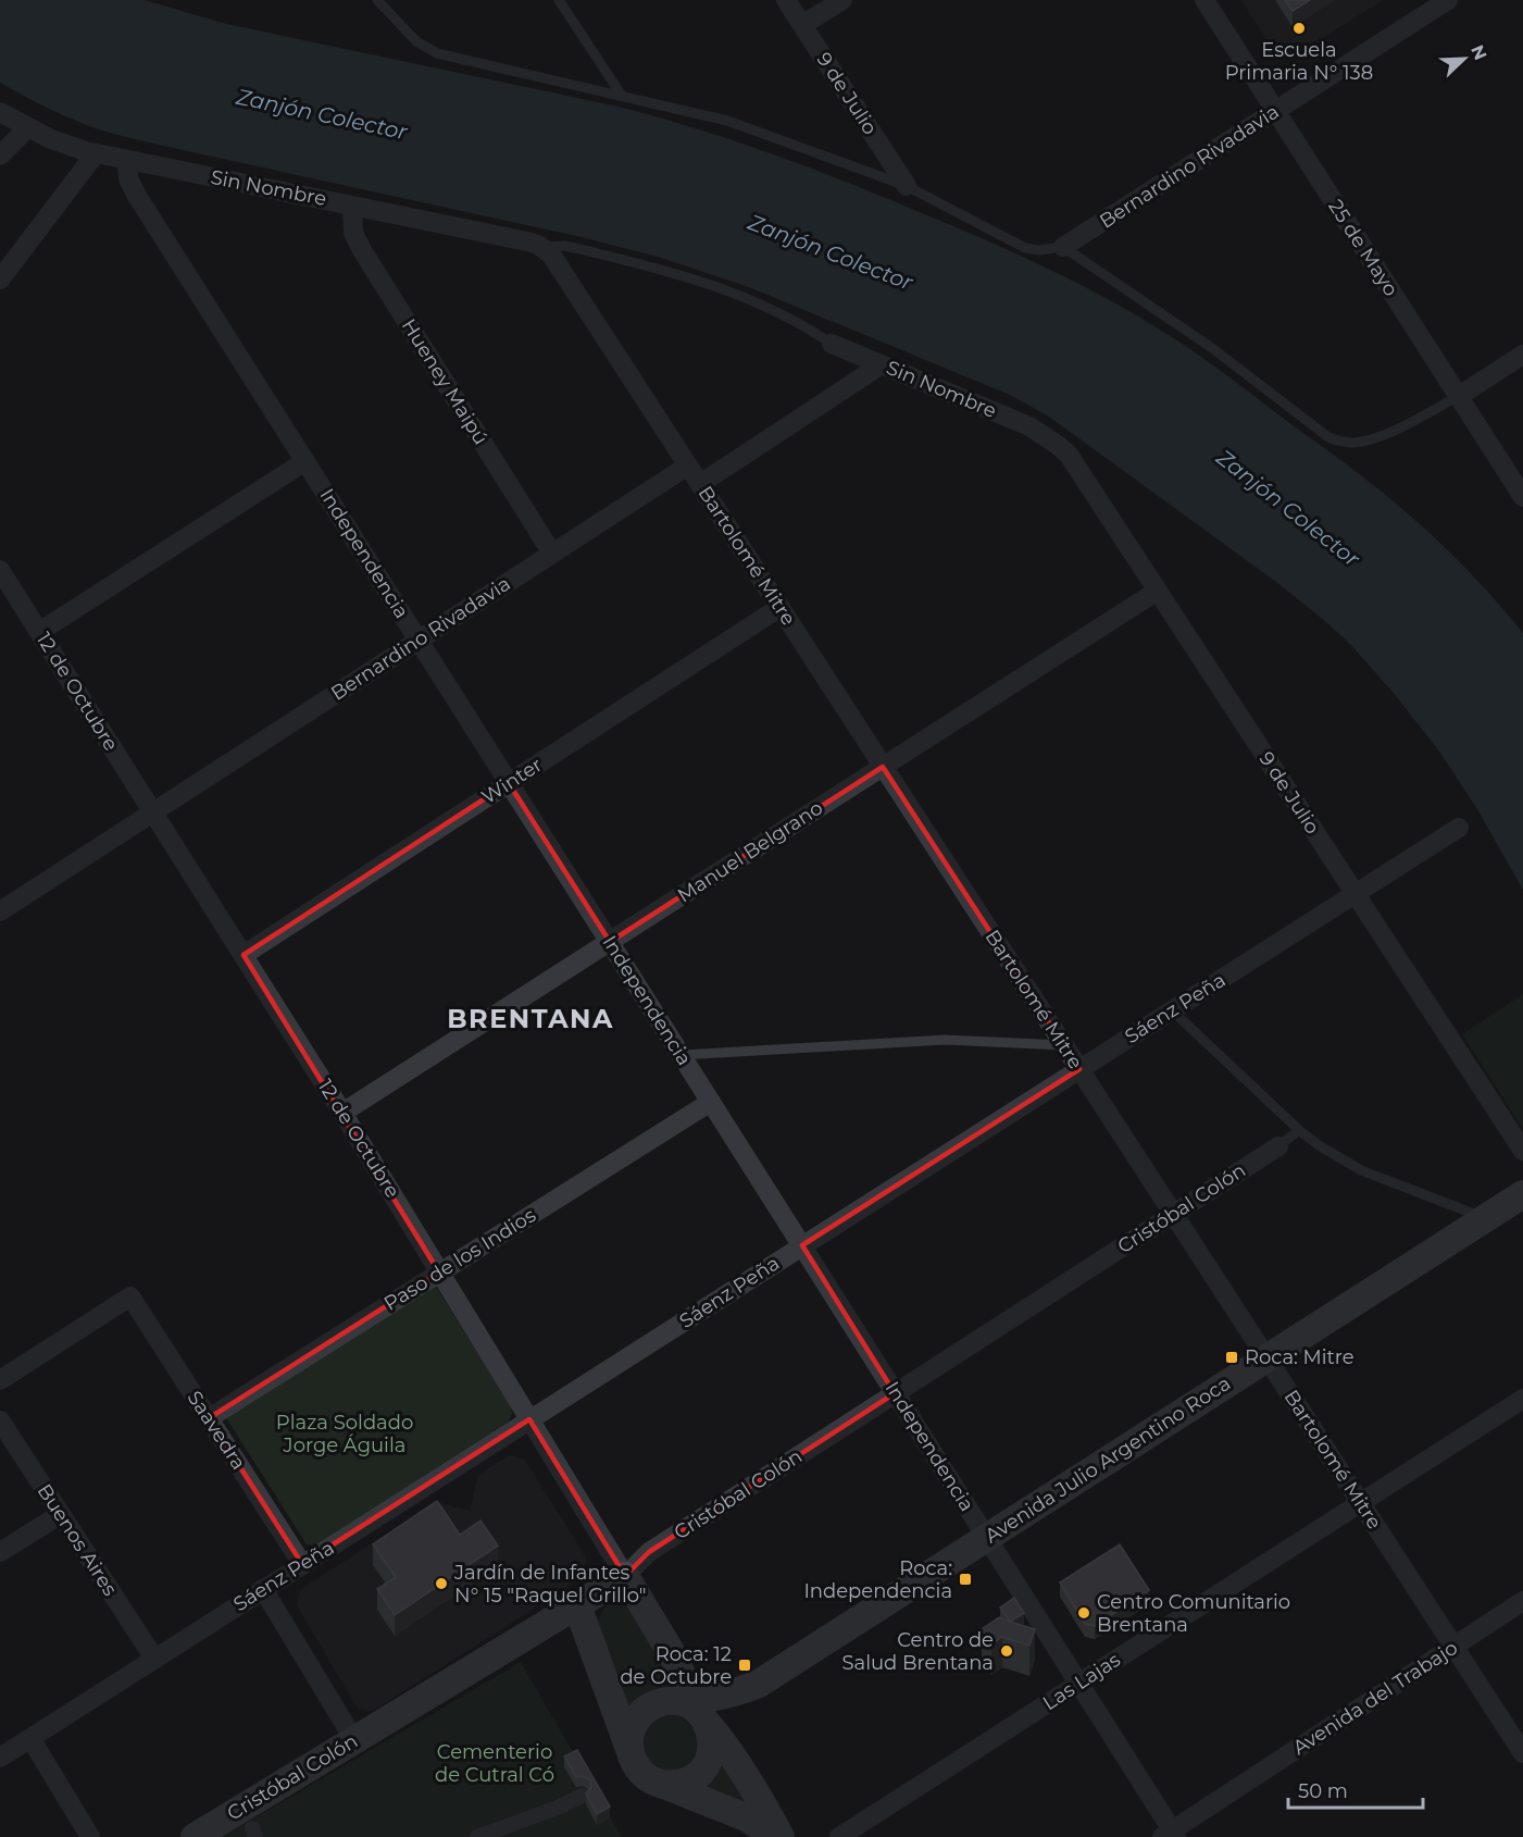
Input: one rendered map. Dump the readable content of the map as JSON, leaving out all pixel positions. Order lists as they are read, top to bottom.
{
  "streets": {
    "main road": ["12 de Octubre", "Cristóbal Colón", "Avenida Julio Argentino Roca"],
    "street": [
      "9 de Julio",
      "Bernardino Rivadavia",
      "Sin Nombre",
      "25 de Mayo",
      "Hueney Maipú",
      "Independencia",
      "Bartolomé Mitre",
      "Winter",
      "Manuel Belgrano",
      "Sáenz Peña",
      "Paso de los Indios",
      "Saavedra",
      "Buenos Aires",
      "Las Lajas",
      "Avenida del Trabajo"
    ]
  },
  "crossings": [
    ["9 de Julio", "Sin Nombre"],
    ["9 de Julio", "Manuel Belgrano"],
    ["9 de Julio", "Sáenz Peña"],
    ["Bernardino Rivadavia", "25 de Mayo"],
    ["Bernardino Rivadavia", "Hueney Maipú"],
    ["Bernardino Rivadavia", "Independencia"],
    ["Bernardino Rivadavia", "Bartolomé Mitre"],
    ["Bernardino Rivadavia", "12 de Octubre"],
    ["Sin Nombre", "Hueney Maipú"],
    ["Sin Nombre", "Independencia"],
    ["Sin Nombre", "Bartolomé Mitre"],
    ["Independencia", "Winter"],
    ["Independencia", "Manuel Belgrano"],
    ["Independencia", "Sáenz Peña"],
    ["Independencia", "Cristóbal Colón"],
    ["Independencia", "Paso de los Indios"],
    ["Independencia", "Avenida Julio Argentino Roca"],
    ["Independencia", "Las Lajas"],
    ["Independencia", "Avenida del Trabajo"],
    ["Bartolomé Mitre", "Winter"],
    ["Bartolomé Mitre", "Manuel Belgrano"],
    ["Bartolomé Mitre", "Sáenz Peña"],
    ["Bartolomé Mitre", "Cristóbal Colón"],
    ["Bartolomé Mitre", "Avenida Julio Argentino Roca"],
    ["Bartolomé Mitre", "Las Lajas"],
    ["Bartolomé Mitre", "Avenida del Trabajo"],
    ["12 de Octubre", "Winter"],
    ["12 de Octubre", "Manuel Belgrano"],
    ["12 de Octubre", "Sáenz Peña"],
    ["12 de Octubre", "Cristóbal Colón"],
    ["12 de Octubre", "Paso de los Indios"],
    ["12 de Octubre", "Avenida Julio Argentino Roca"],
    ["Sáenz Peña", "Saavedra"],
    ["Sáenz Peña", "Buenos Aires"],
    ["Paso de los Indios", "Saavedra"]
  ],
  "districts": ["BRENTANA"],
  "water": ["Zanjón Colector"],
  "parks": ["Plaza Soldado Jorge Águila", "Cementerio de Cutral Có"],
  "places": {
    "other": [
      "Escuela Primaria N° 138",
      "Jardín de Infantes N° 15 \"Raquel Grillo\"",
      "Centro Comunitario Brentana",
      "Centro de Salud Brentana"
    ],
    "transit": ["Roca: Mitre", "Roca: Independencia", "Roca: 12 de Octubre"]
  },
  "scale_bar": "50 m",
  "north": "top right"
}
